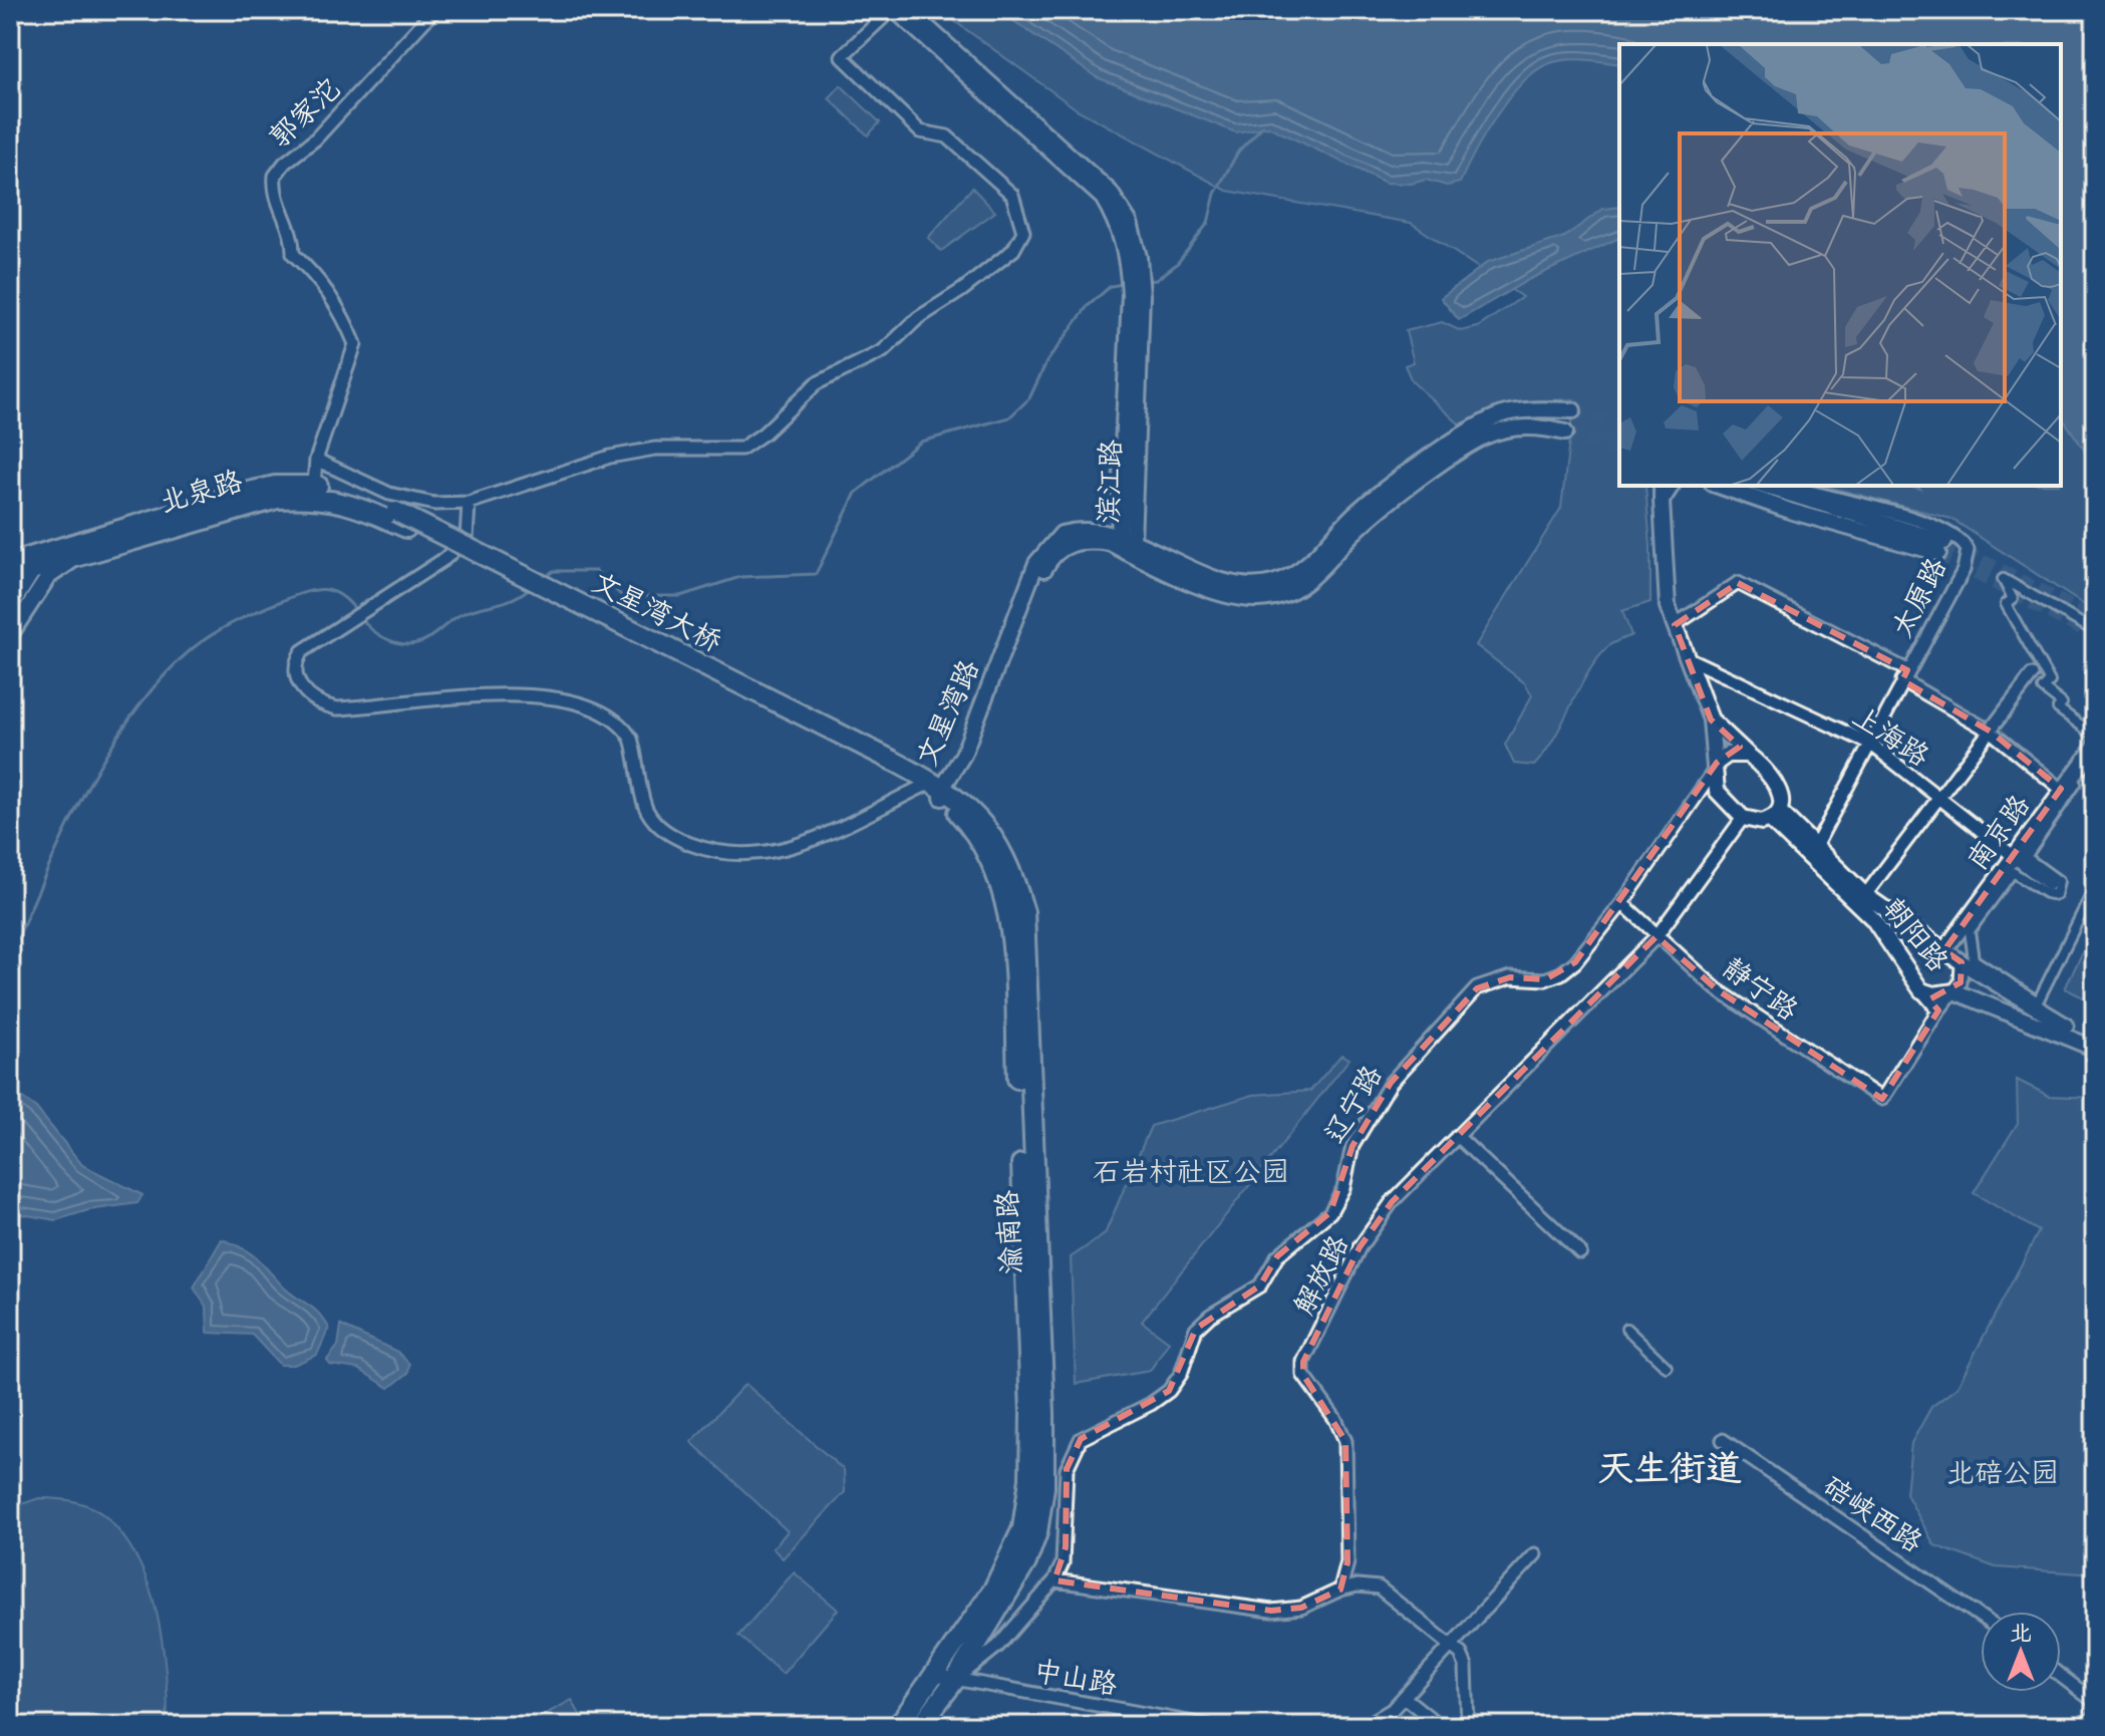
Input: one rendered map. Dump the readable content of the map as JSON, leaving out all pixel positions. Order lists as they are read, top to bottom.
{
  "streets": {
    "highway": ["北泉路", "文星湾大桥", "渝南路"],
    "main road": [
      "滨江路",
      "文星湾路",
      "南京路",
      "朝阳路"
    ],
    "street": [
      "郭家沱",
      "太原路",
      "上海路",
      "静宁路",
      "辽宁路",
      "解放路",
      "碚峡西路",
      "中山路"
    ]
  },
  "crossings": [
    ["郭家沱", "北泉路"],
    ["滨江路", "文星湾路"],
    ["北泉路", "文星湾大桥"],
    ["太原路", "上海路"],
    ["文星湾大桥", "渝南路"],
    ["文星湾路", "渝南路"],
    ["上海路", "南京路"],
    ["朝阳路", "辽宁路"],
    ["朝阳路", "解放路"],
    ["静宁路", "辽宁路"],
    ["静宁路", "解放路"],
    ["辽宁路", "渝南路"],
    ["辽宁路", "解放路"],
    ["辽宁路", "中山路"],
    ["渝南路", "中山路"]
  ],
  "districts": ["天生街道"],
  "parks": ["石岩村社区公园", "北碚公园"],
  "north": "top"
}
